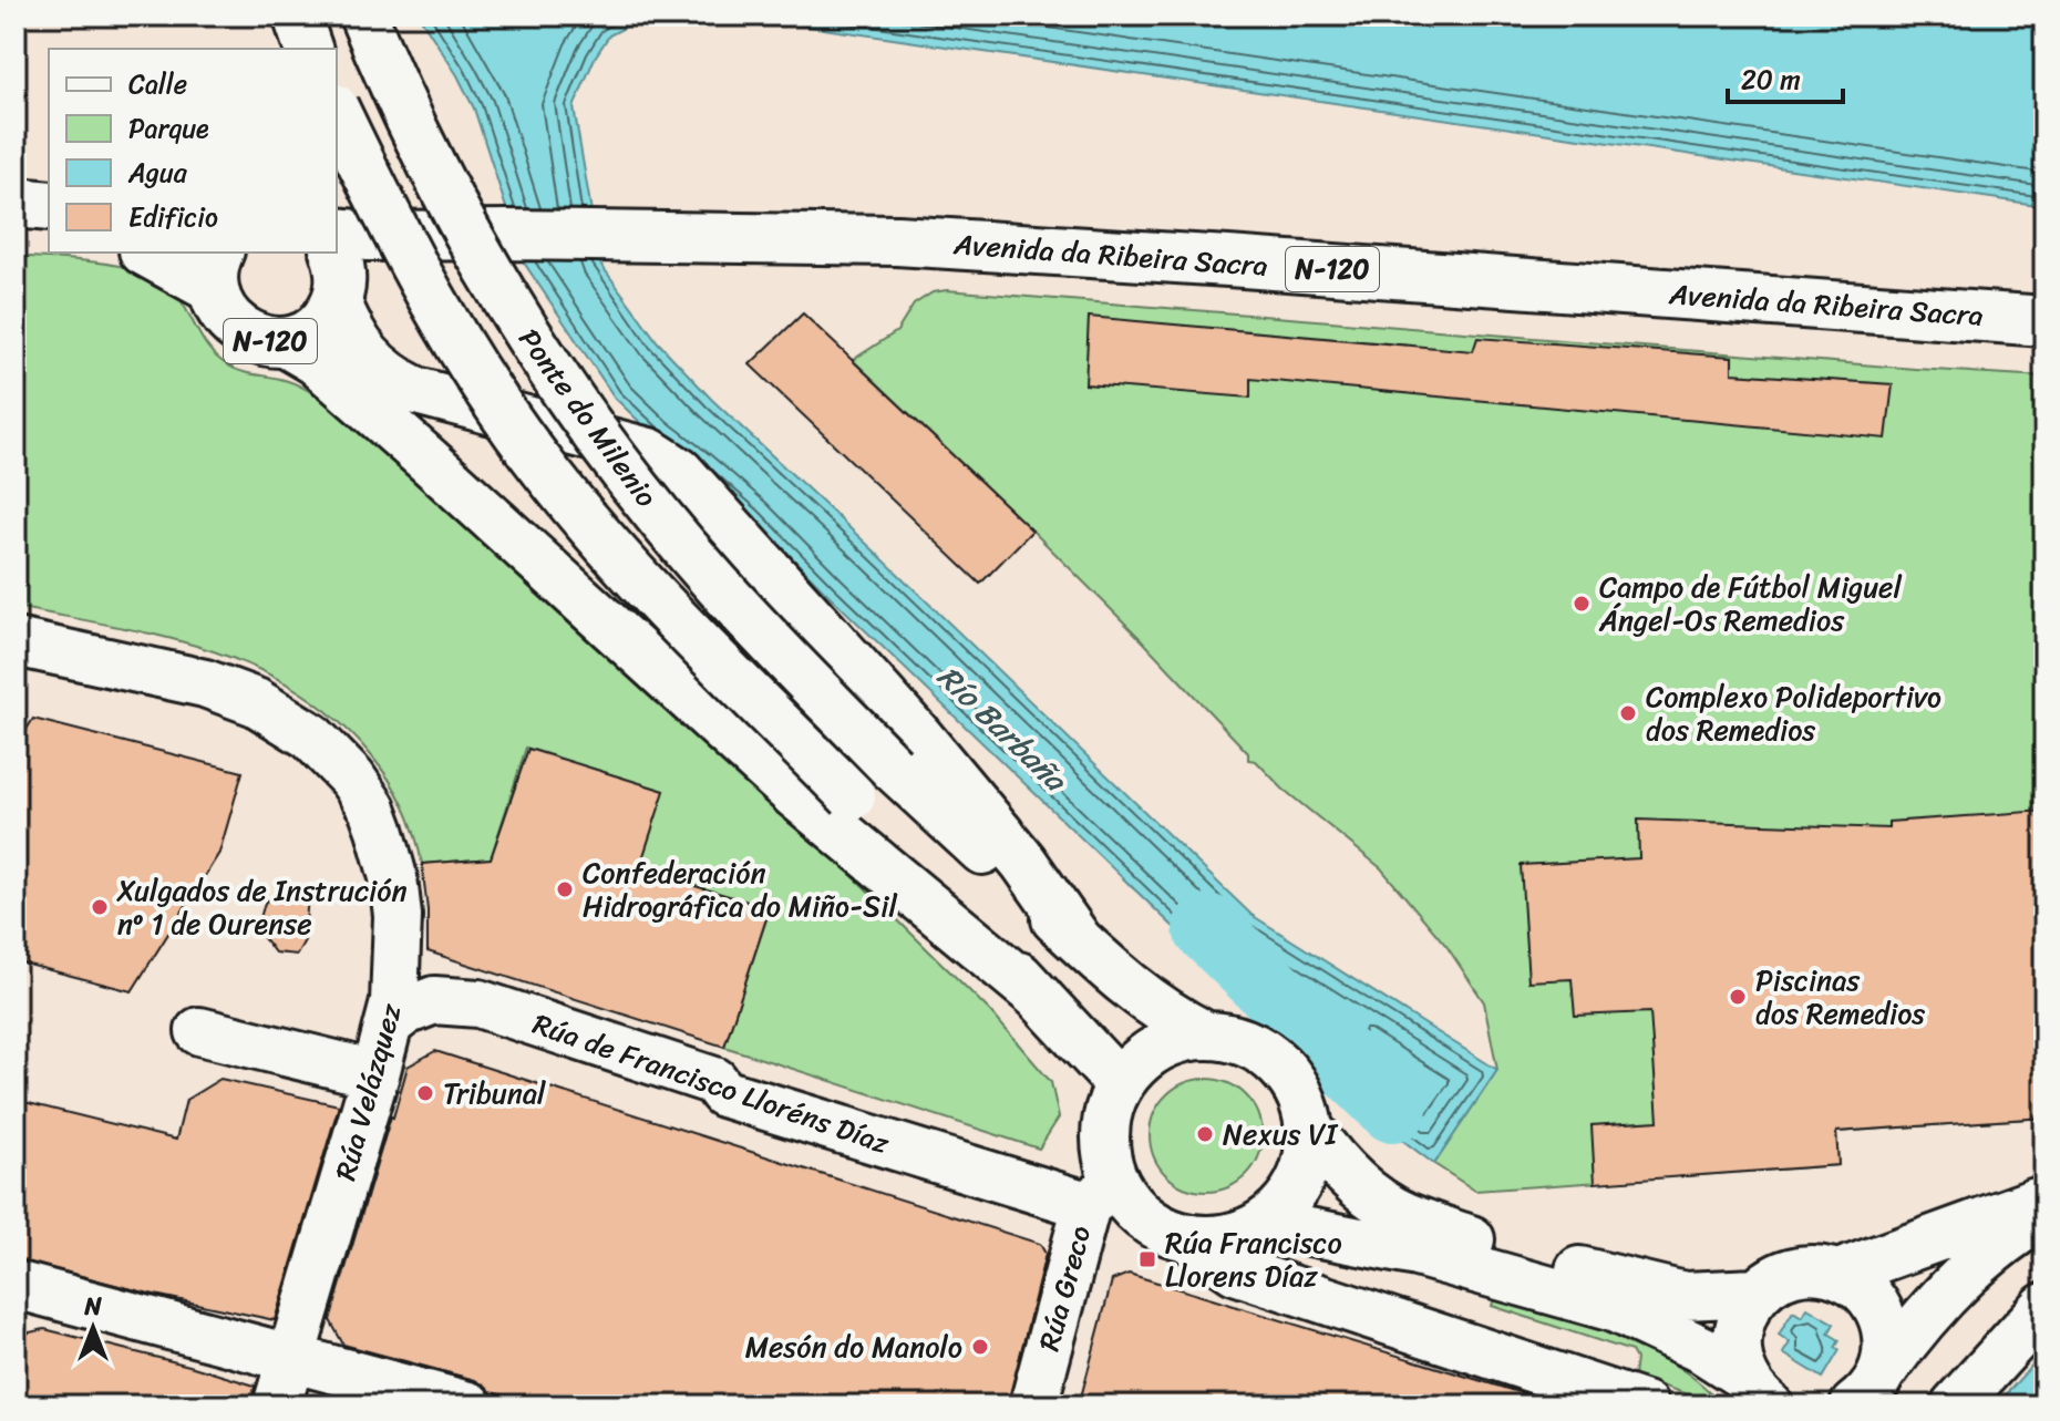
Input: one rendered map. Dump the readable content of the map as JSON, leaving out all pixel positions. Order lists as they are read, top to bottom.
{
  "streets": {
    "highway": ["Avenida da Ribeira Sacra", "N-120"],
    "street": [
      "Ponte do Milenio",
      "Rúa de Francisco Lloréns Díaz",
      "Rúa Velázquez",
      "Rúa Greco"
    ]
  },
  "crossings": [
    ["Rúa de Francisco Lloréns Díaz", "Rúa Velázquez"],
    ["Rúa de Francisco Lloréns Díaz", "Rúa Greco"]
  ],
  "water": ["Río Barbaña"],
  "places": {
    "other": [
      "Campo de Fútbol Miguel Ángel-Os Remedios",
      "Complexo Polideportivo dos Remedios",
      "Confederación Hidrográfica do Miño-Sil",
      "Xulgados de Instrución nº 1 de Ourense",
      "Piscinas dos Remedios",
      "Tribunal",
      "Nexus VI",
      "Mesón do Manolo"
    ],
    "transit": ["Rúa Francisco Llorens Díaz"]
  },
  "legend": [
    "Calle",
    "Parque",
    "Agua",
    "Edificio"
  ],
  "scale_bar": "20 m",
  "north": "top"
}
